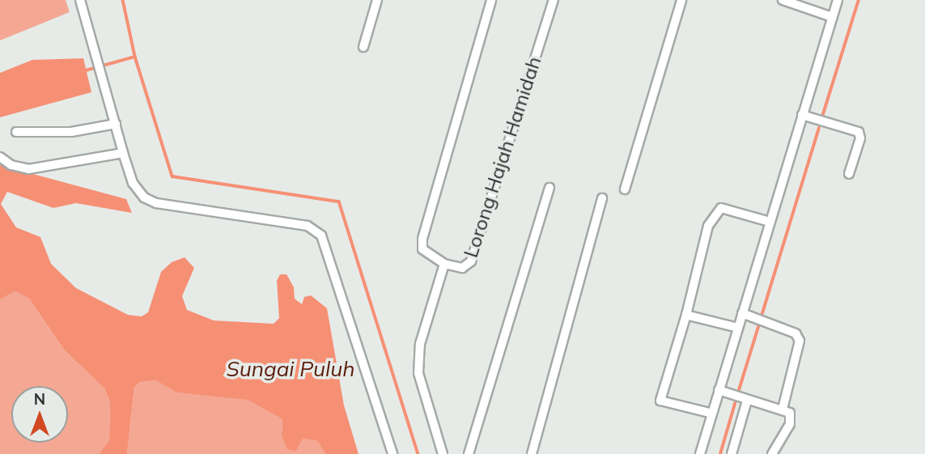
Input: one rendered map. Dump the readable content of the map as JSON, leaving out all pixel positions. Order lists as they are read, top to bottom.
{
  "streets": {
    "street": ["Lorong Hajah Hamidah"]
  },
  "water": ["Sungai Puluh"],
  "north": "top"
}
